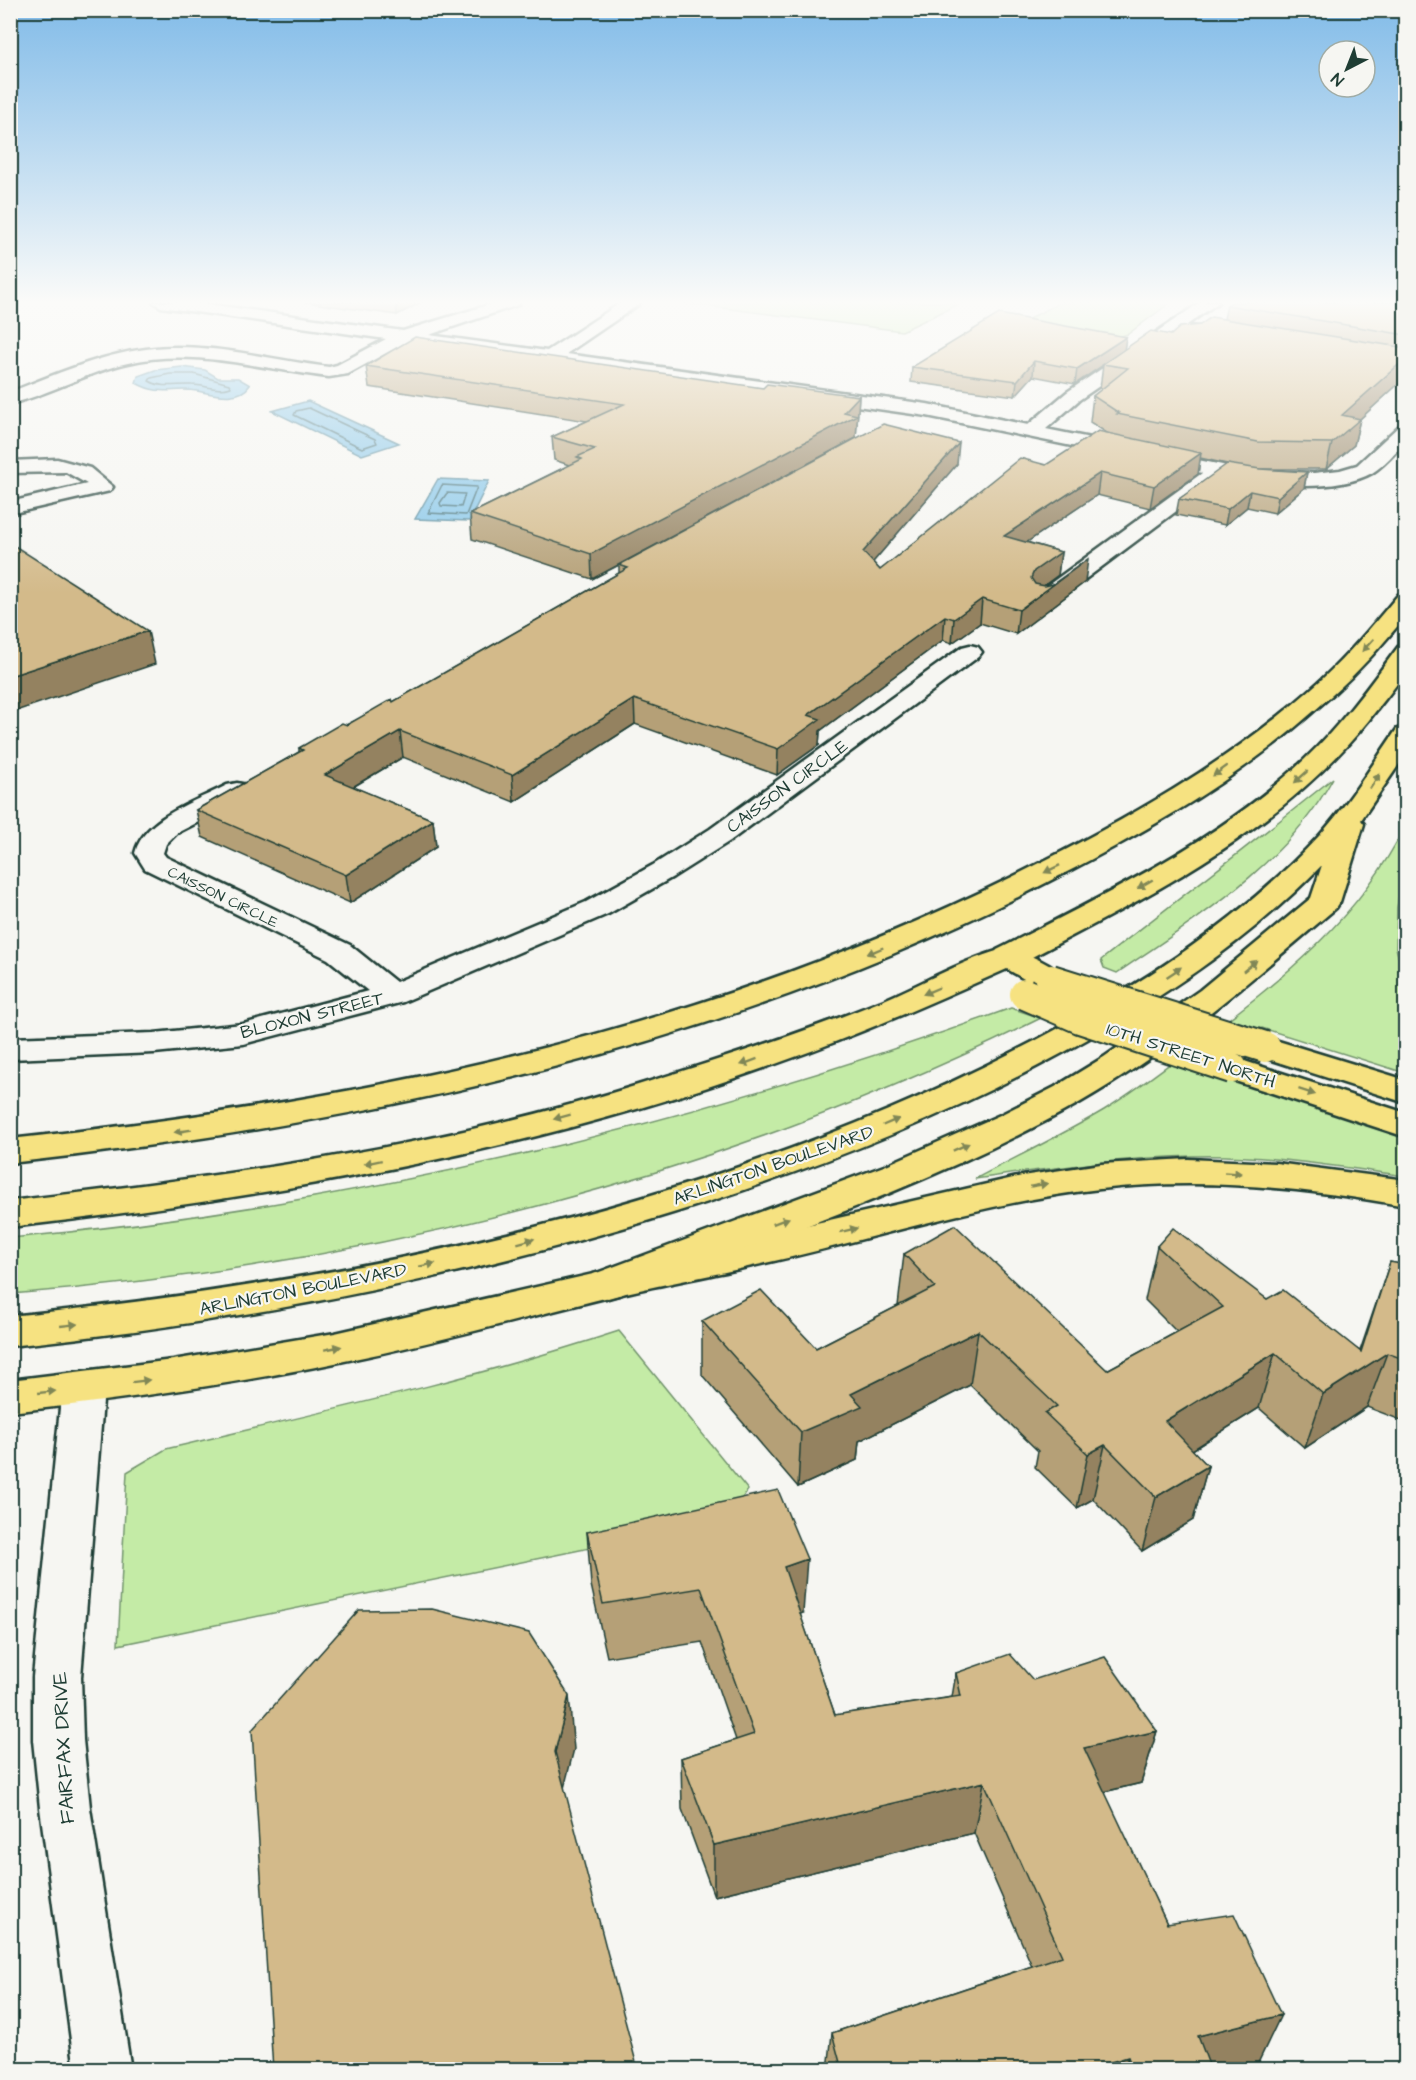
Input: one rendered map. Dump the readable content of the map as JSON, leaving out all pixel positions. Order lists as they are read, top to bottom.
{
  "streets": {
    "main road": ["10TH STREET NORTH", "ARLINGTON BOULEVARD"],
    "street": ["CAISSON CIRCLE", "BLOXON STREET", "FAIRFAX DRIVE"]
  },
  "crossings": [
    ["CAISSON CIRCLE", "BLOXON STREET"]
  ],
  "north": "bottom left"
}
